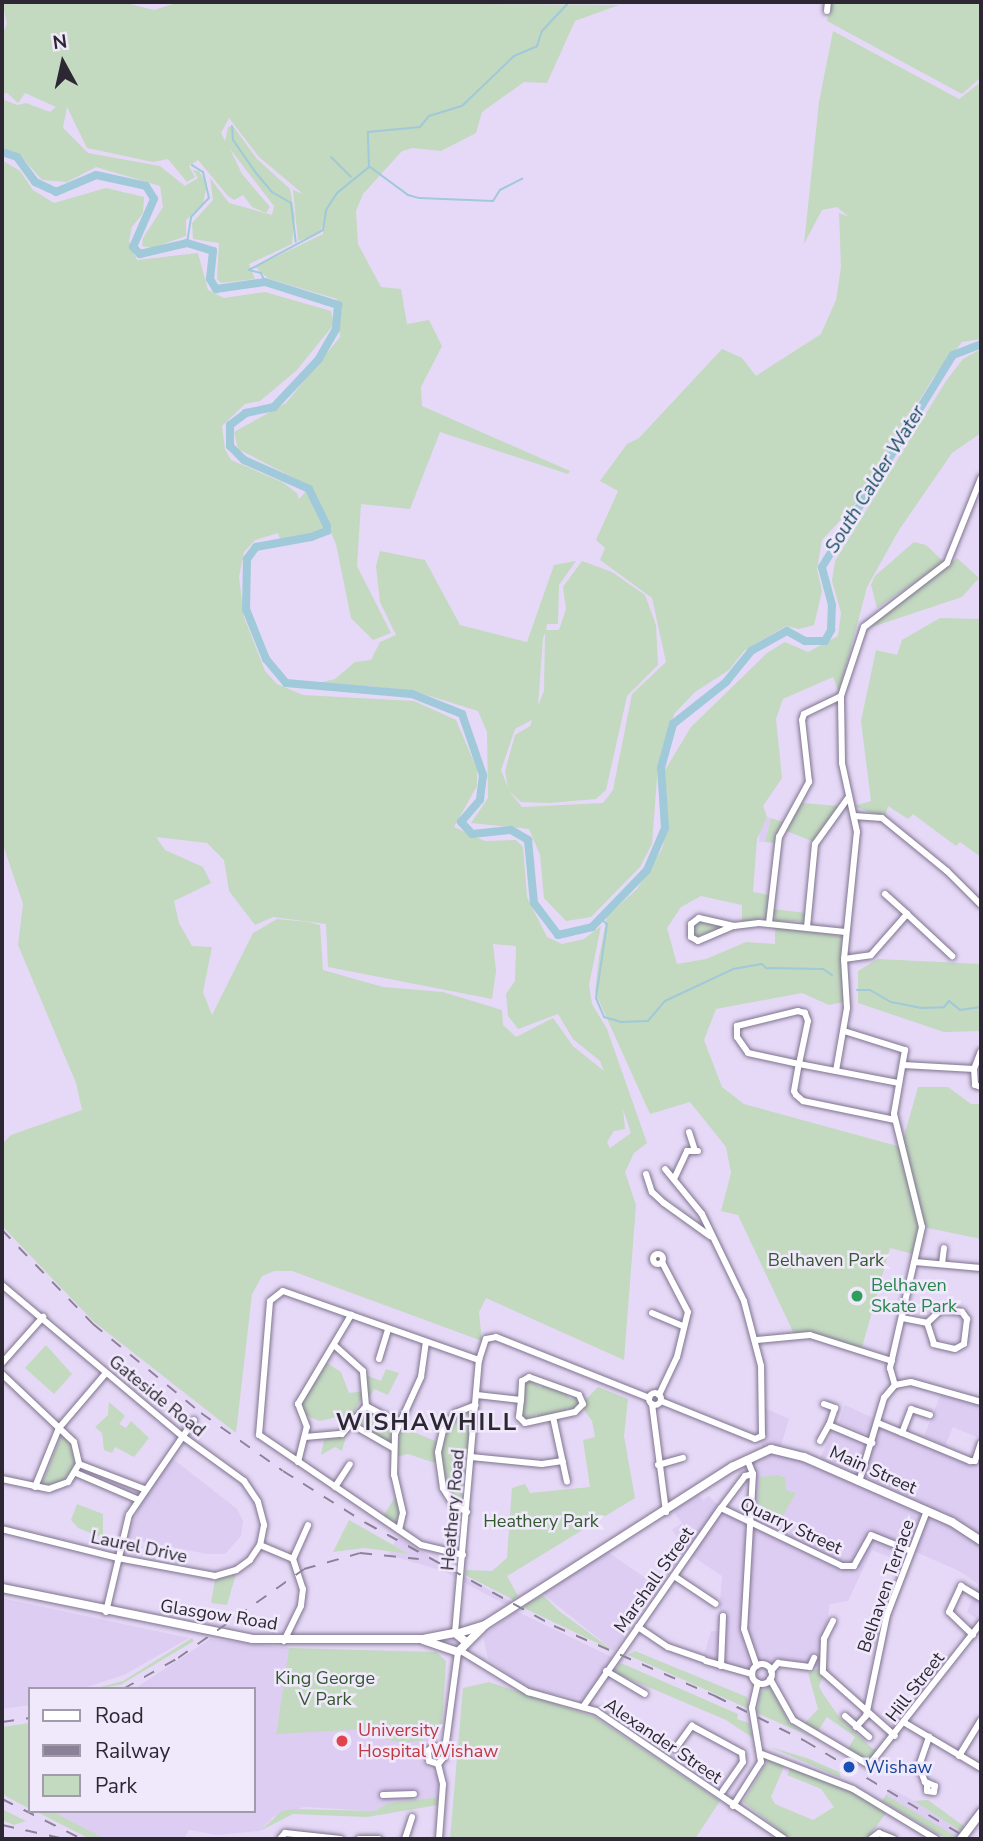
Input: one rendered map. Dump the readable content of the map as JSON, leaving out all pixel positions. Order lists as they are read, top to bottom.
{
  "streets": {
    "main road": ["Main Street", "Glasgow Road"],
    "street": [
      "Gateside Road",
      "Heathery Road",
      "Quarry Street",
      "Laurel Drive",
      "Marshall Street",
      "Belhaven Terrace",
      "Hill Street",
      "Alexander Street"
    ]
  },
  "crossings": [
    ["Gateside Road", "Laurel Drive"],
    ["Main Street", "Belhaven Terrace"],
    ["Main Street", "Glasgow Road"],
    ["Heathery Road", "Glasgow Road"],
    ["Quarry Street", "Marshall Street"],
    ["Quarry Street", "Belhaven Terrace"],
    ["Marshall Street", "Alexander Street"],
    ["Glasgow Road", "Alexander Street"]
  ],
  "districts": ["WISHAWHILL"],
  "water": ["South Calder Water"],
  "parks": ["Belhaven Park", "Heathery Park", "King George V Park"],
  "places": ["Belhaven Skate Park", "University Hospital Wishaw", "Wishaw"],
  "legend": ["Road", "Railway", "Park"],
  "north": "top"
}
